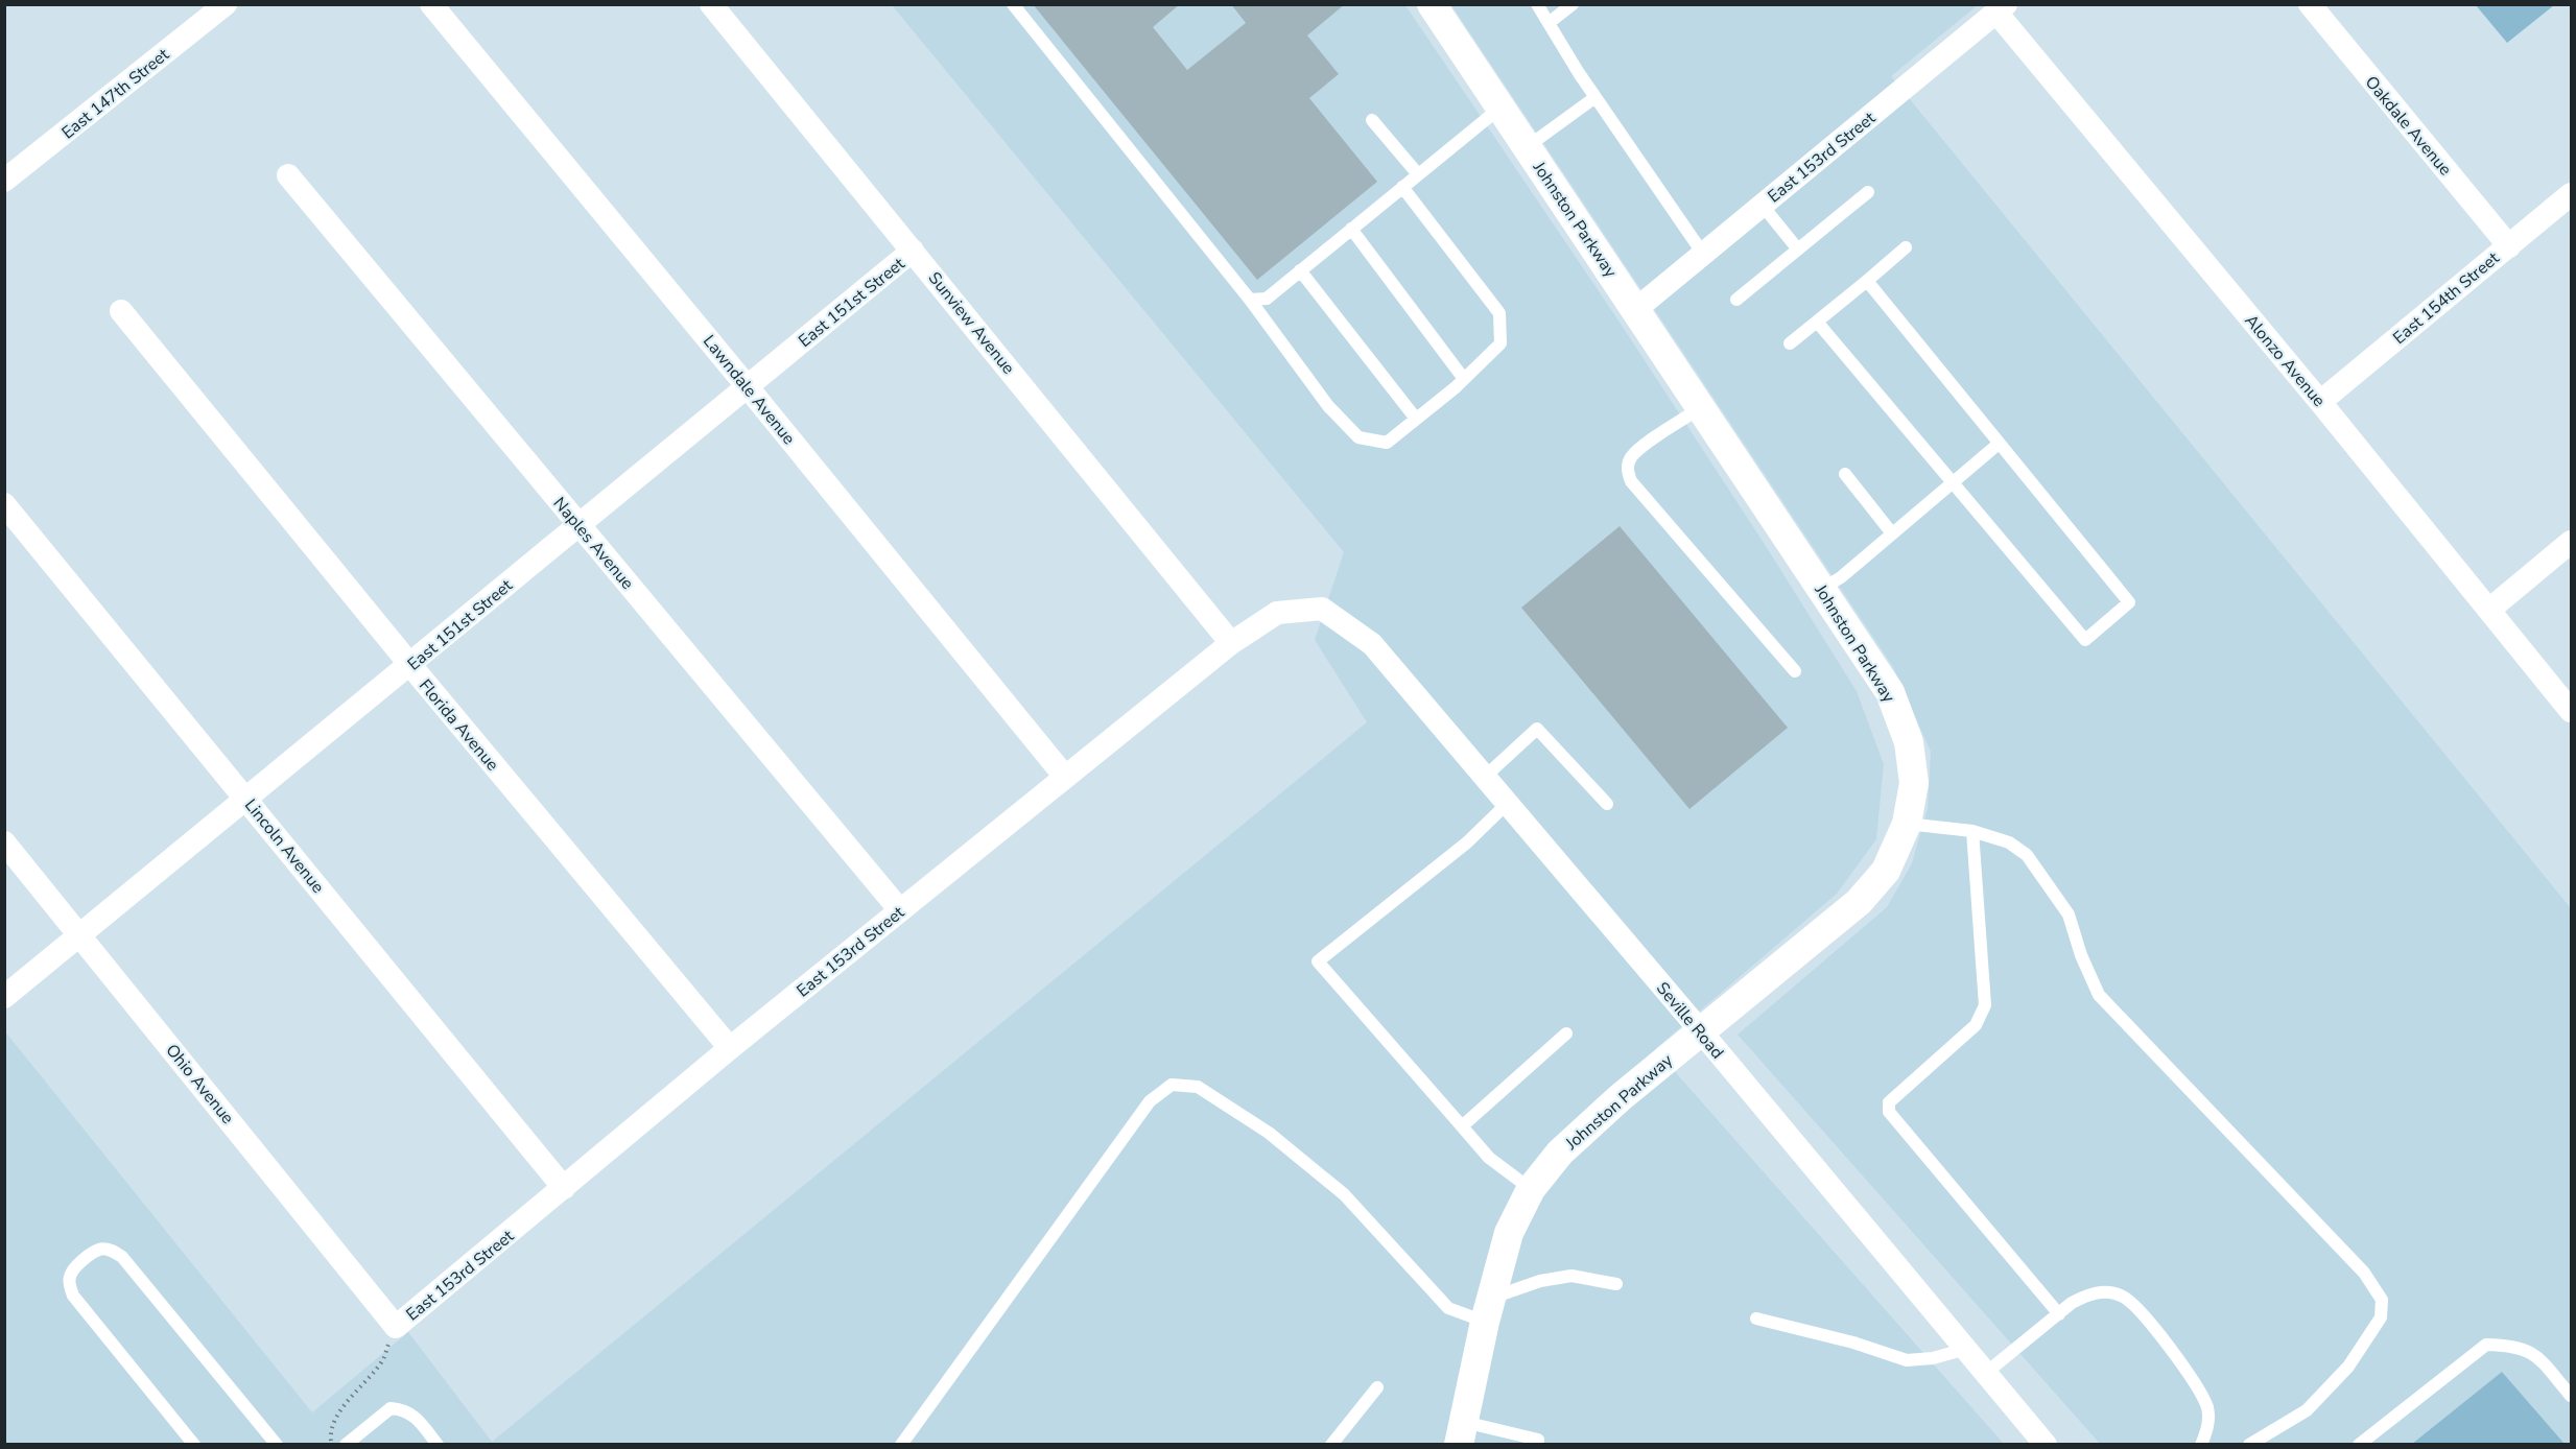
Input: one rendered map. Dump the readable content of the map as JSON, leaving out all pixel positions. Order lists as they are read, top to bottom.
{
  "streets": {
    "street": [
      "East 147th Street",
      "Oakdale Avenue",
      "East 153rd Street",
      "Johnston Parkway",
      "East 154th Street",
      "East 151st Street",
      "Sunview Avenue",
      "Alonzo Avenue",
      "Lawndale Avenue",
      "Naples Avenue",
      "Florida Avenue",
      "Lincoln Avenue",
      "Seville Road",
      "Ohio Avenue"
    ]
  },
  "crossings": [
    ["Oakdale Avenue", "East 154th Street"],
    ["East 153rd Street", "Johnston Parkway"],
    ["East 153rd Street", "Sunview Avenue"],
    ["East 153rd Street", "Alonzo Avenue"],
    ["East 153rd Street", "Lawndale Avenue"],
    ["East 153rd Street", "Naples Avenue"],
    ["East 153rd Street", "Florida Avenue"],
    ["East 153rd Street", "Lincoln Avenue"],
    ["East 153rd Street", "Seville Road"],
    ["East 153rd Street", "Ohio Avenue"],
    ["Johnston Parkway", "Seville Road"],
    ["East 154th Street", "Alonzo Avenue"],
    ["East 151st Street", "Sunview Avenue"],
    ["East 151st Street", "Lawndale Avenue"],
    ["East 151st Street", "Naples Avenue"],
    ["East 151st Street", "Florida Avenue"],
    ["East 151st Street", "Lincoln Avenue"],
    ["East 151st Street", "Ohio Avenue"]
  ]
}
